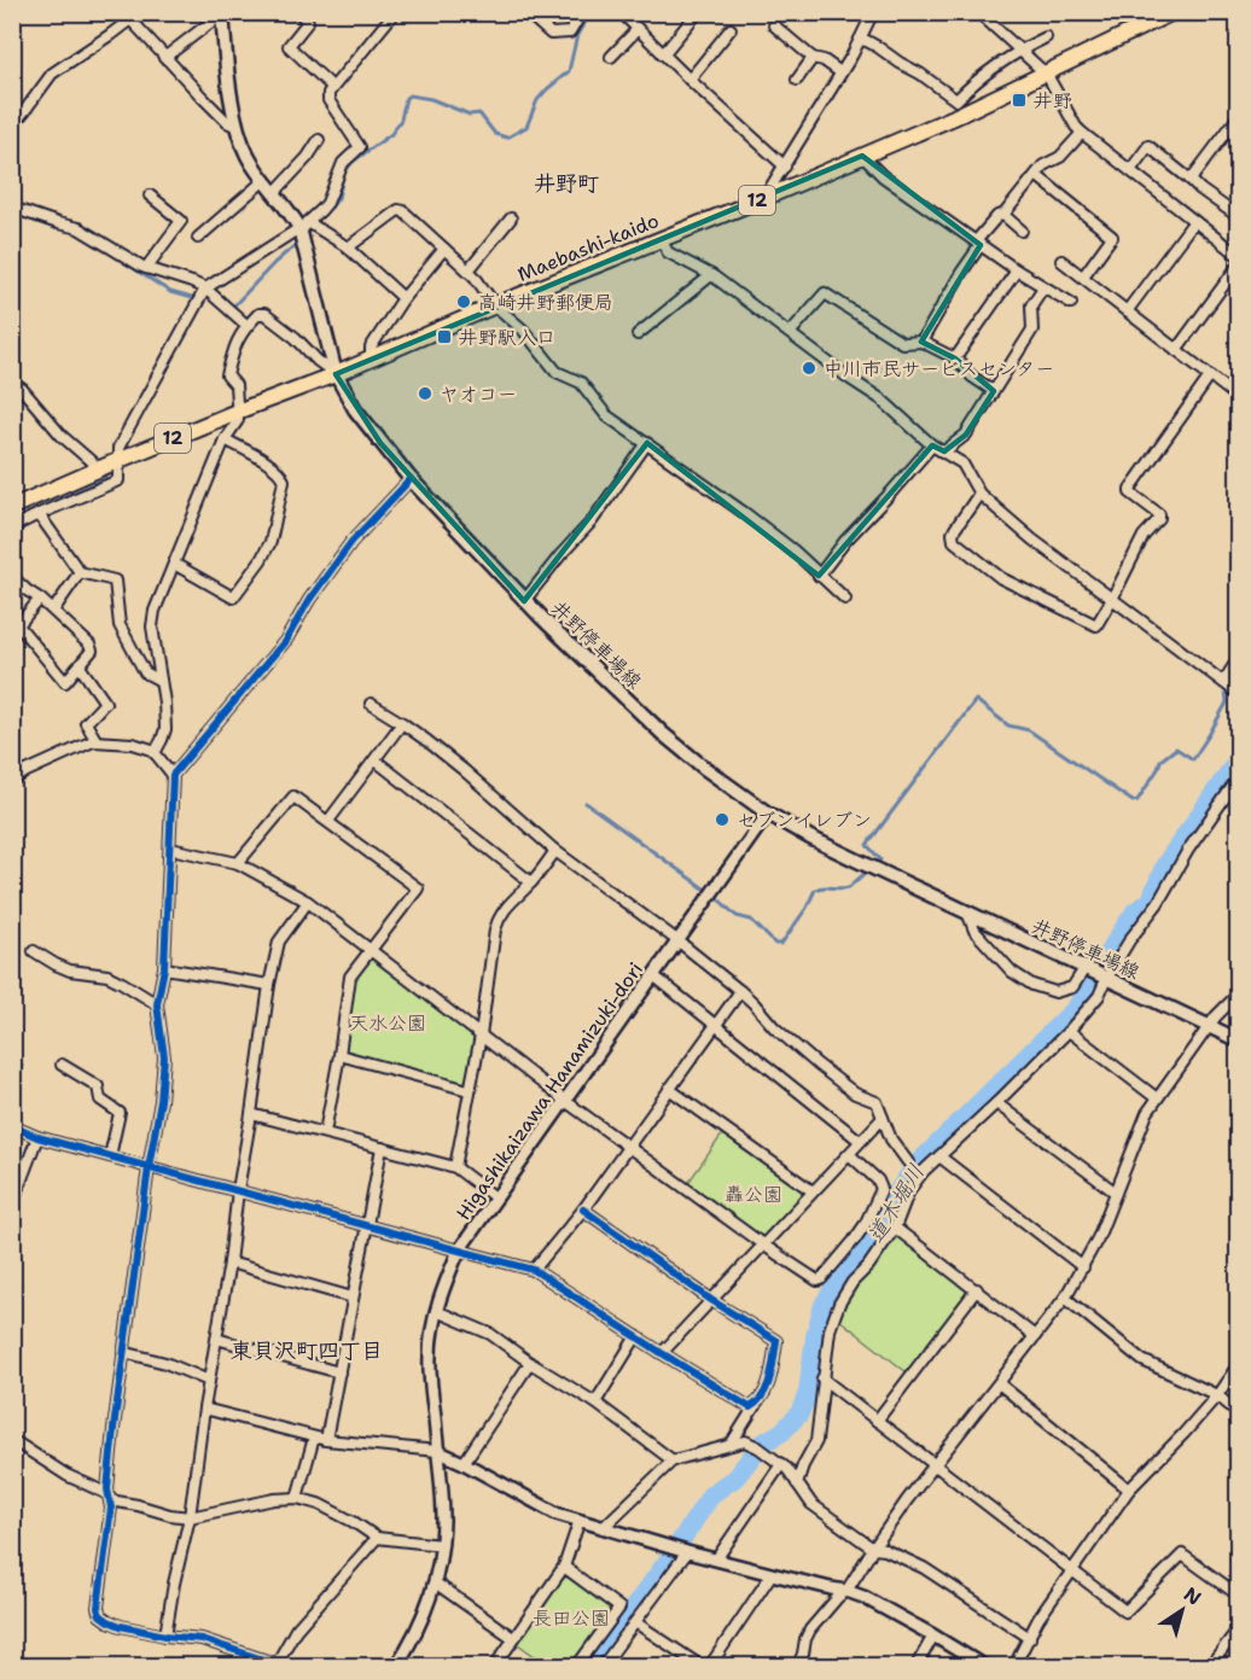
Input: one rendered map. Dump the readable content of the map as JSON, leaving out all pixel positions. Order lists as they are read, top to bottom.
{
  "streets": {
    "main road": ["12", "Maebashi-kaido", "井野停車場線"],
    "street": ["Higashikaizawa Hanamizuki-dori"]
  },
  "crossings": [
    ["Maebashi-kaido", "井野停車場線"],
    ["井野停車場線", "Higashikaizawa Hanamizuki-dori"]
  ],
  "districts": ["井野町", "東貝沢町四丁目"],
  "water": ["道木堀川"],
  "parks": ["天水公園", "轟公園", "長田公園"],
  "places": {
    "transit": ["井野", "井野駅入口"],
    "other": [
      "高崎井野郵便局",
      "中川市民サービスセンター",
      "ヤオコー",
      "セブンイレブン"
    ]
  },
  "north": "top right"
}
